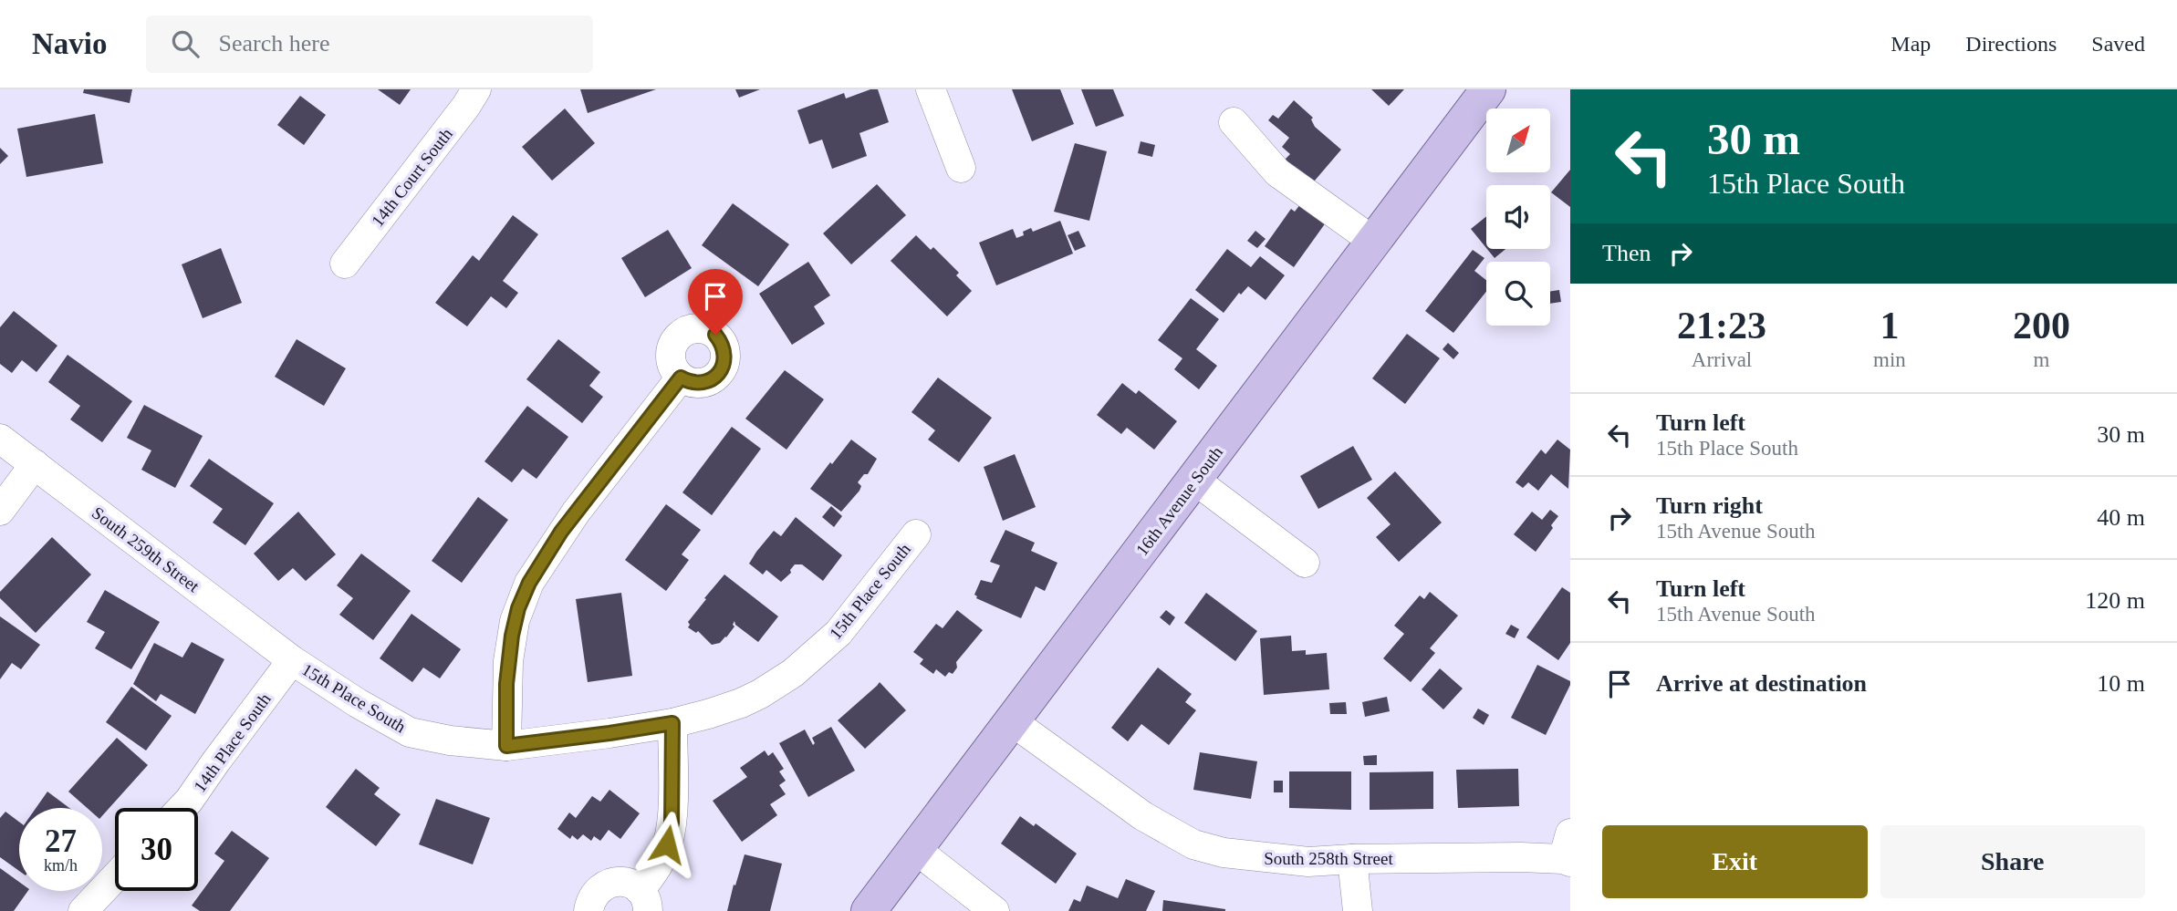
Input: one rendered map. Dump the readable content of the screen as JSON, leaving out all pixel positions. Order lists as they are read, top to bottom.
{
  "streets": {
    "main road": ["16th Avenue South"],
    "street": [
      "14th Court South",
      "South 259th Street",
      "15th Place South",
      "14th Place South",
      "South 258th Street"
    ]
  },
  "crossings": [
    ["16th Avenue South", "South 258th Street"],
    ["South 259th Street", "15th Place South"],
    ["South 259th Street", "14th Place South"],
    ["15th Place South", "14th Place South"]
  ],
  "north": "top right",
  "page": {
    "header": "Navio",
    "search": "Search here",
    "nav": ["Map", "Directions", "Saved"],
    "turn": ["30 m", "15th Place South"],
    "then": "Then",
    "eta": [
      "21:23",
      "Arrival",
      "1",
      "min",
      "200",
      "m"
    ],
    "list": [
      {
        "name": "Turn left",
        "note": "15th Place South",
        "value": "30 m"
      },
      {
        "name": "Turn right",
        "note": "15th Avenue South",
        "value": "40 m"
      },
      {
        "name": "Turn left",
        "note": "15th Avenue South",
        "value": "120 m"
      },
      {
        "name": "Arrive at destination",
        "value": "10 m"
      }
    ],
    "speed": "27 km/h",
    "limit": "30",
    "buttons": ["Exit", "Share"]
  }
}
